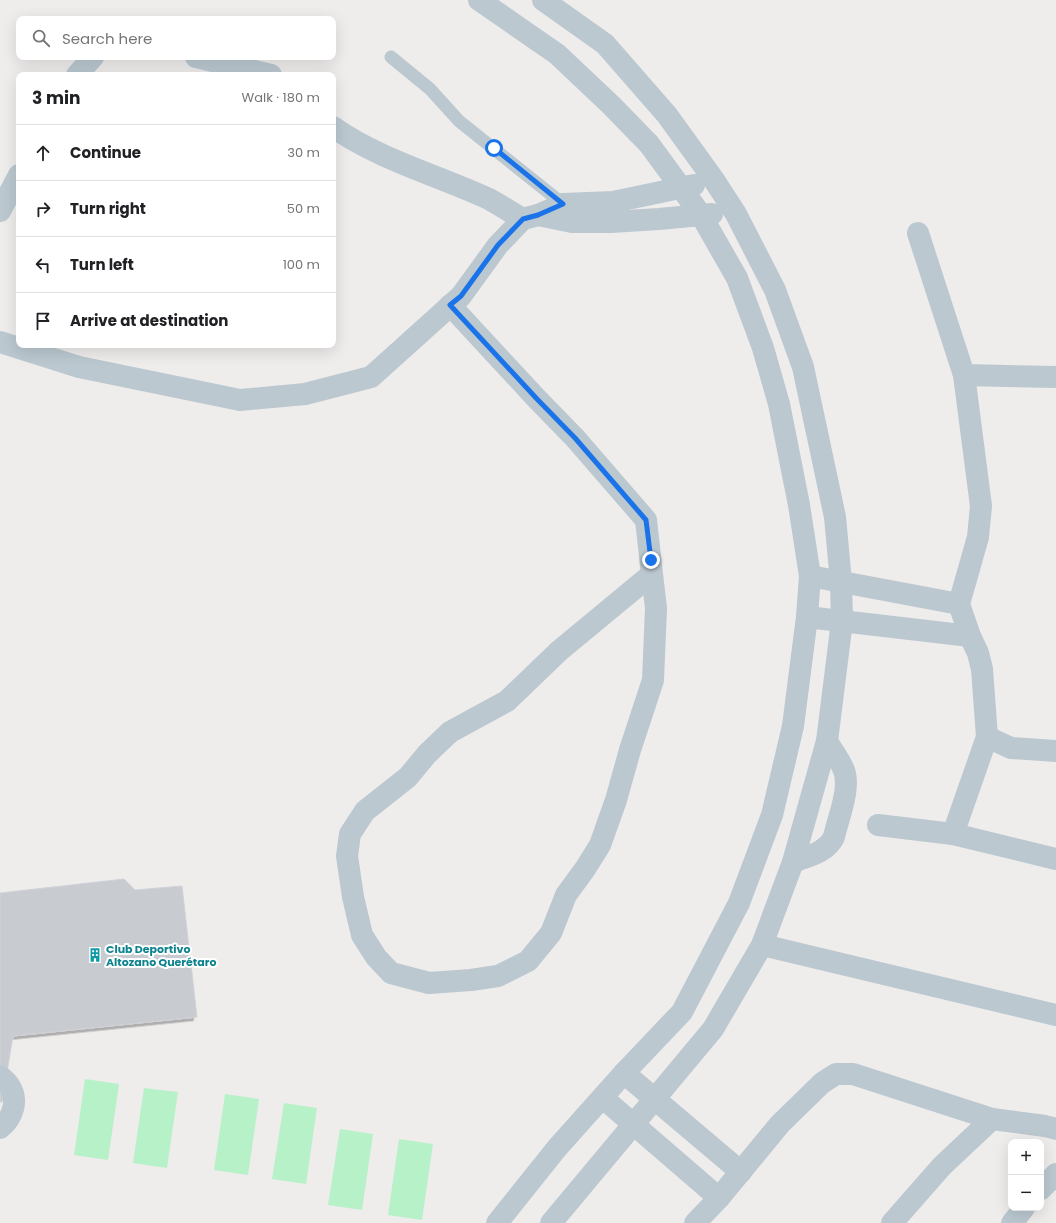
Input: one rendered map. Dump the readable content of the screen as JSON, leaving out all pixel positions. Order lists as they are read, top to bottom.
{
  "places": {
    "building": ["Club Deportivo Altozano Querétaro"]
  },
  "page": {
    "search": "Search here",
    "heading": ["3 min", "Walk · 180 m"],
    "list": [
      ["Continue", "30 m"],
      ["Turn right", "50 m"],
      ["Turn left", "100 m"],
      "Arrive at destination"
    ],
    "map_buttons": ["+", "−"]
  }
}
